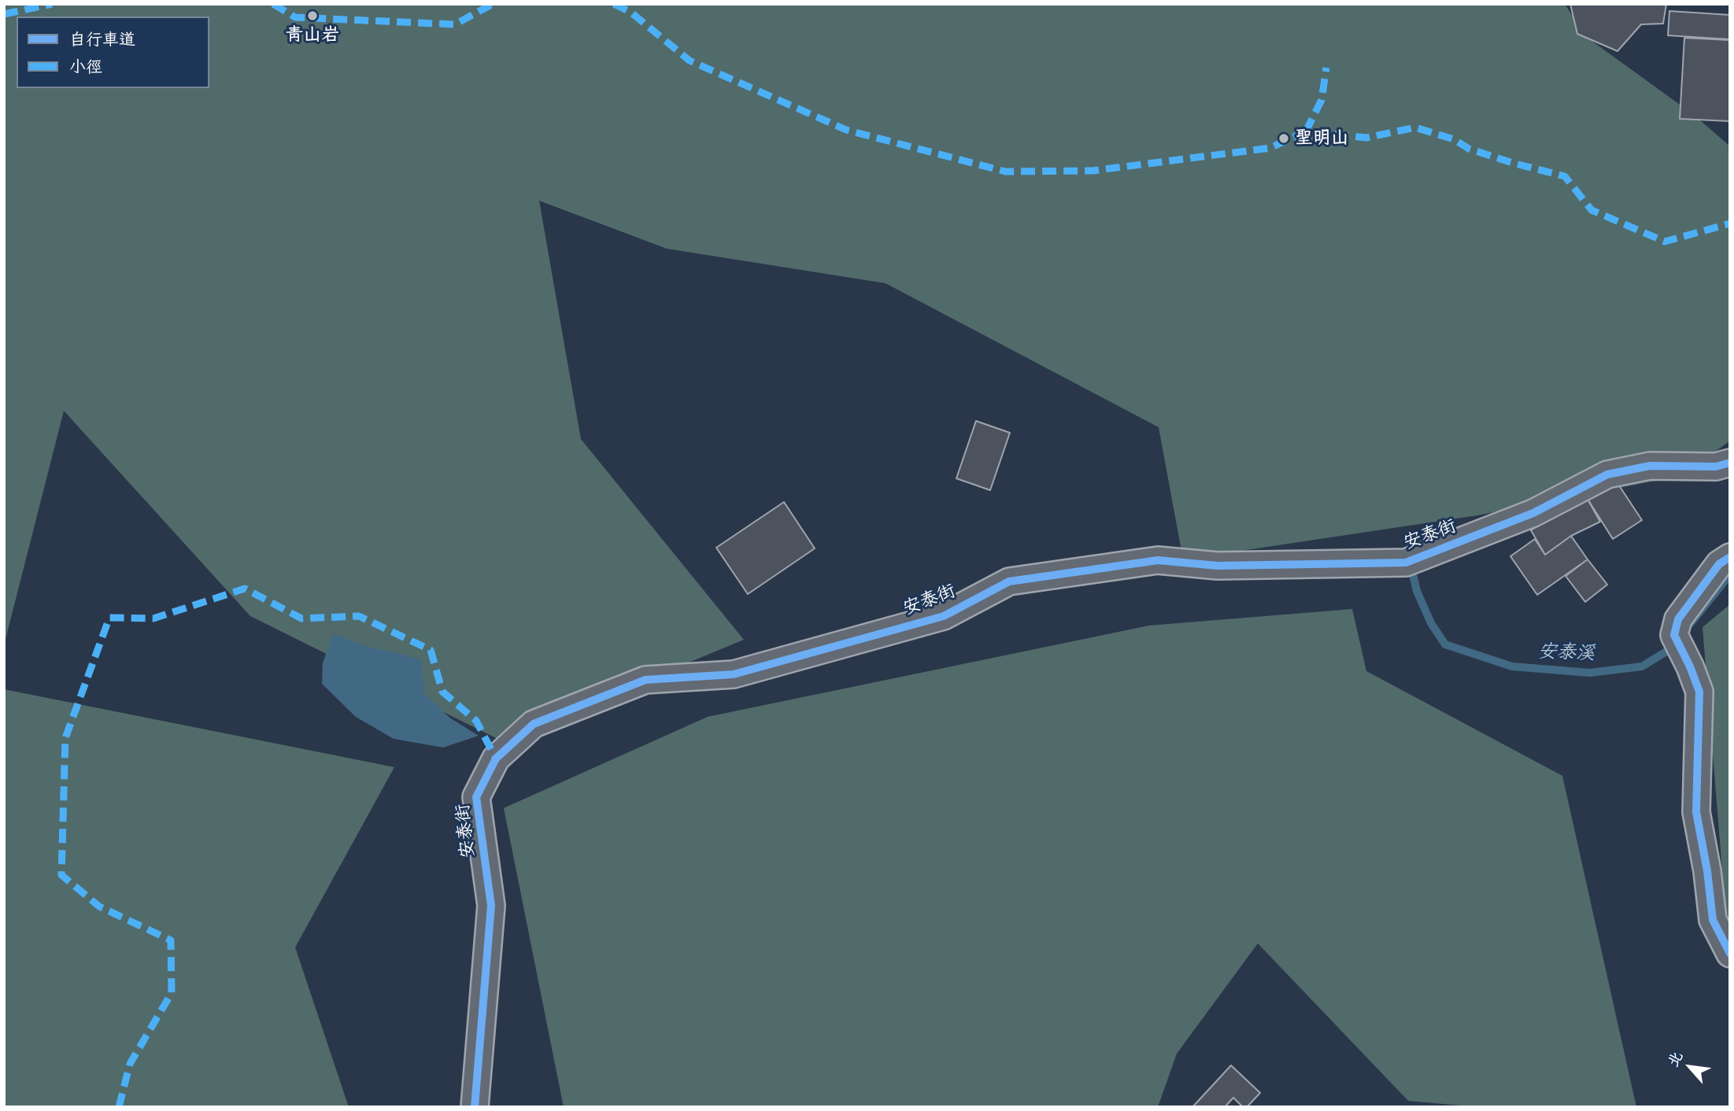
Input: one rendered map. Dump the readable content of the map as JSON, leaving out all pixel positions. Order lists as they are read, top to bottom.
{
  "streets": {
    "street": ["安泰街"]
  },
  "water": ["安泰溪"],
  "places": ["青山岩", "聖明山"],
  "legend": ["自行車道", "小徑"],
  "north": "top left"
}
